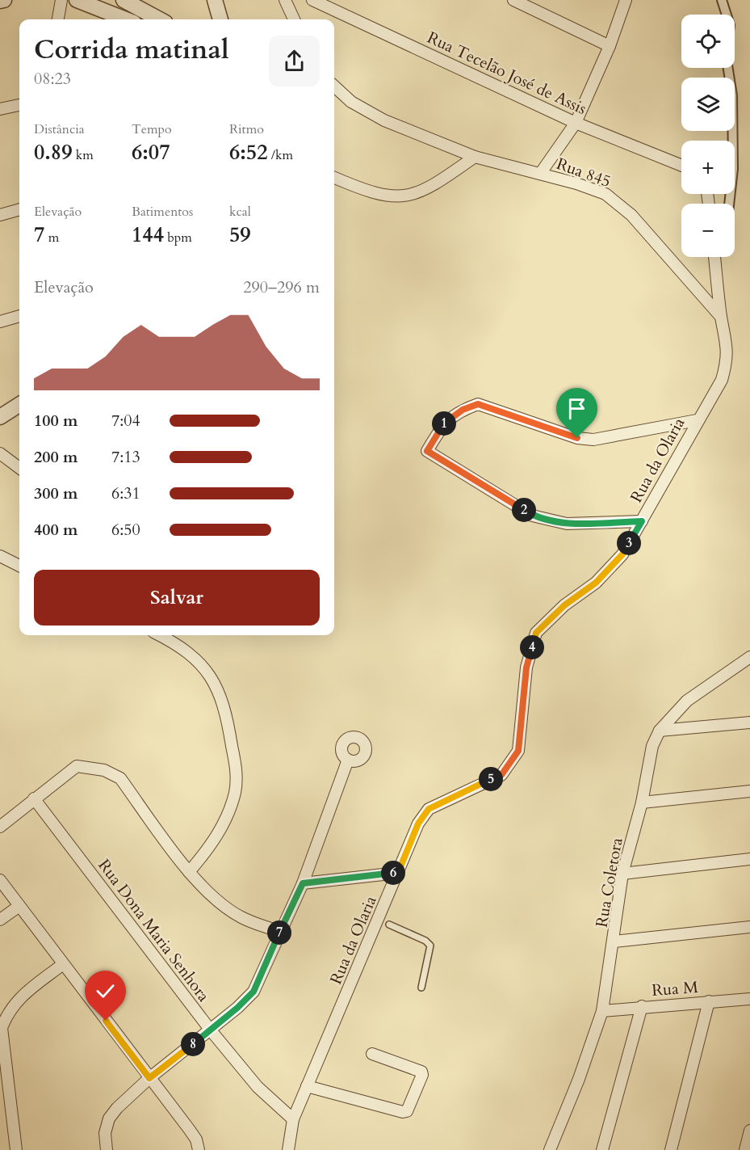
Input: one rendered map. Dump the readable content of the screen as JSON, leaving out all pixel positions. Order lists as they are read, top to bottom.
{
  "streets": {
    "street": [
      "Rua Tecelão José de Assis",
      "Rua 845",
      "Rua da Olaria",
      "Rua Coletora",
      "Rua Dona Maria Senhora",
      "Rua M"
    ]
  },
  "crossings": [
    ["Rua 845", "Rua da Olaria"],
    ["Rua da Olaria", "Rua Dona Maria Senhora"],
    ["Rua Coletora", "Rua M"]
  ],
  "page": {
    "map_buttons": ["+", "−"],
    "heading": ["Corrida matinal", "08:23"],
    "stats": [
      ["Distância", "0.89 km"],
      ["Tempo", "6:07"],
      ["Ritmo", "6:52 /km"],
      ["Elevação", "7 m"],
      ["Batimentos", "144 bpm"],
      ["kcal", "59"]
    ],
    "chart": ["Elevação", "290–296 m"],
    "list": [
      {
        "name": "100 m",
        "note": "7:04"
      },
      {
        "name": "200 m",
        "note": "7:13"
      },
      {
        "name": "300 m",
        "note": "6:31"
      },
      {
        "name": "400 m",
        "note": "6:50"
      }
    ],
    "pins": [
      "1",
      "2",
      "3",
      "4",
      "5",
      "6",
      "7",
      "8"
    ],
    "buttons": "Salvar"
  }
}
